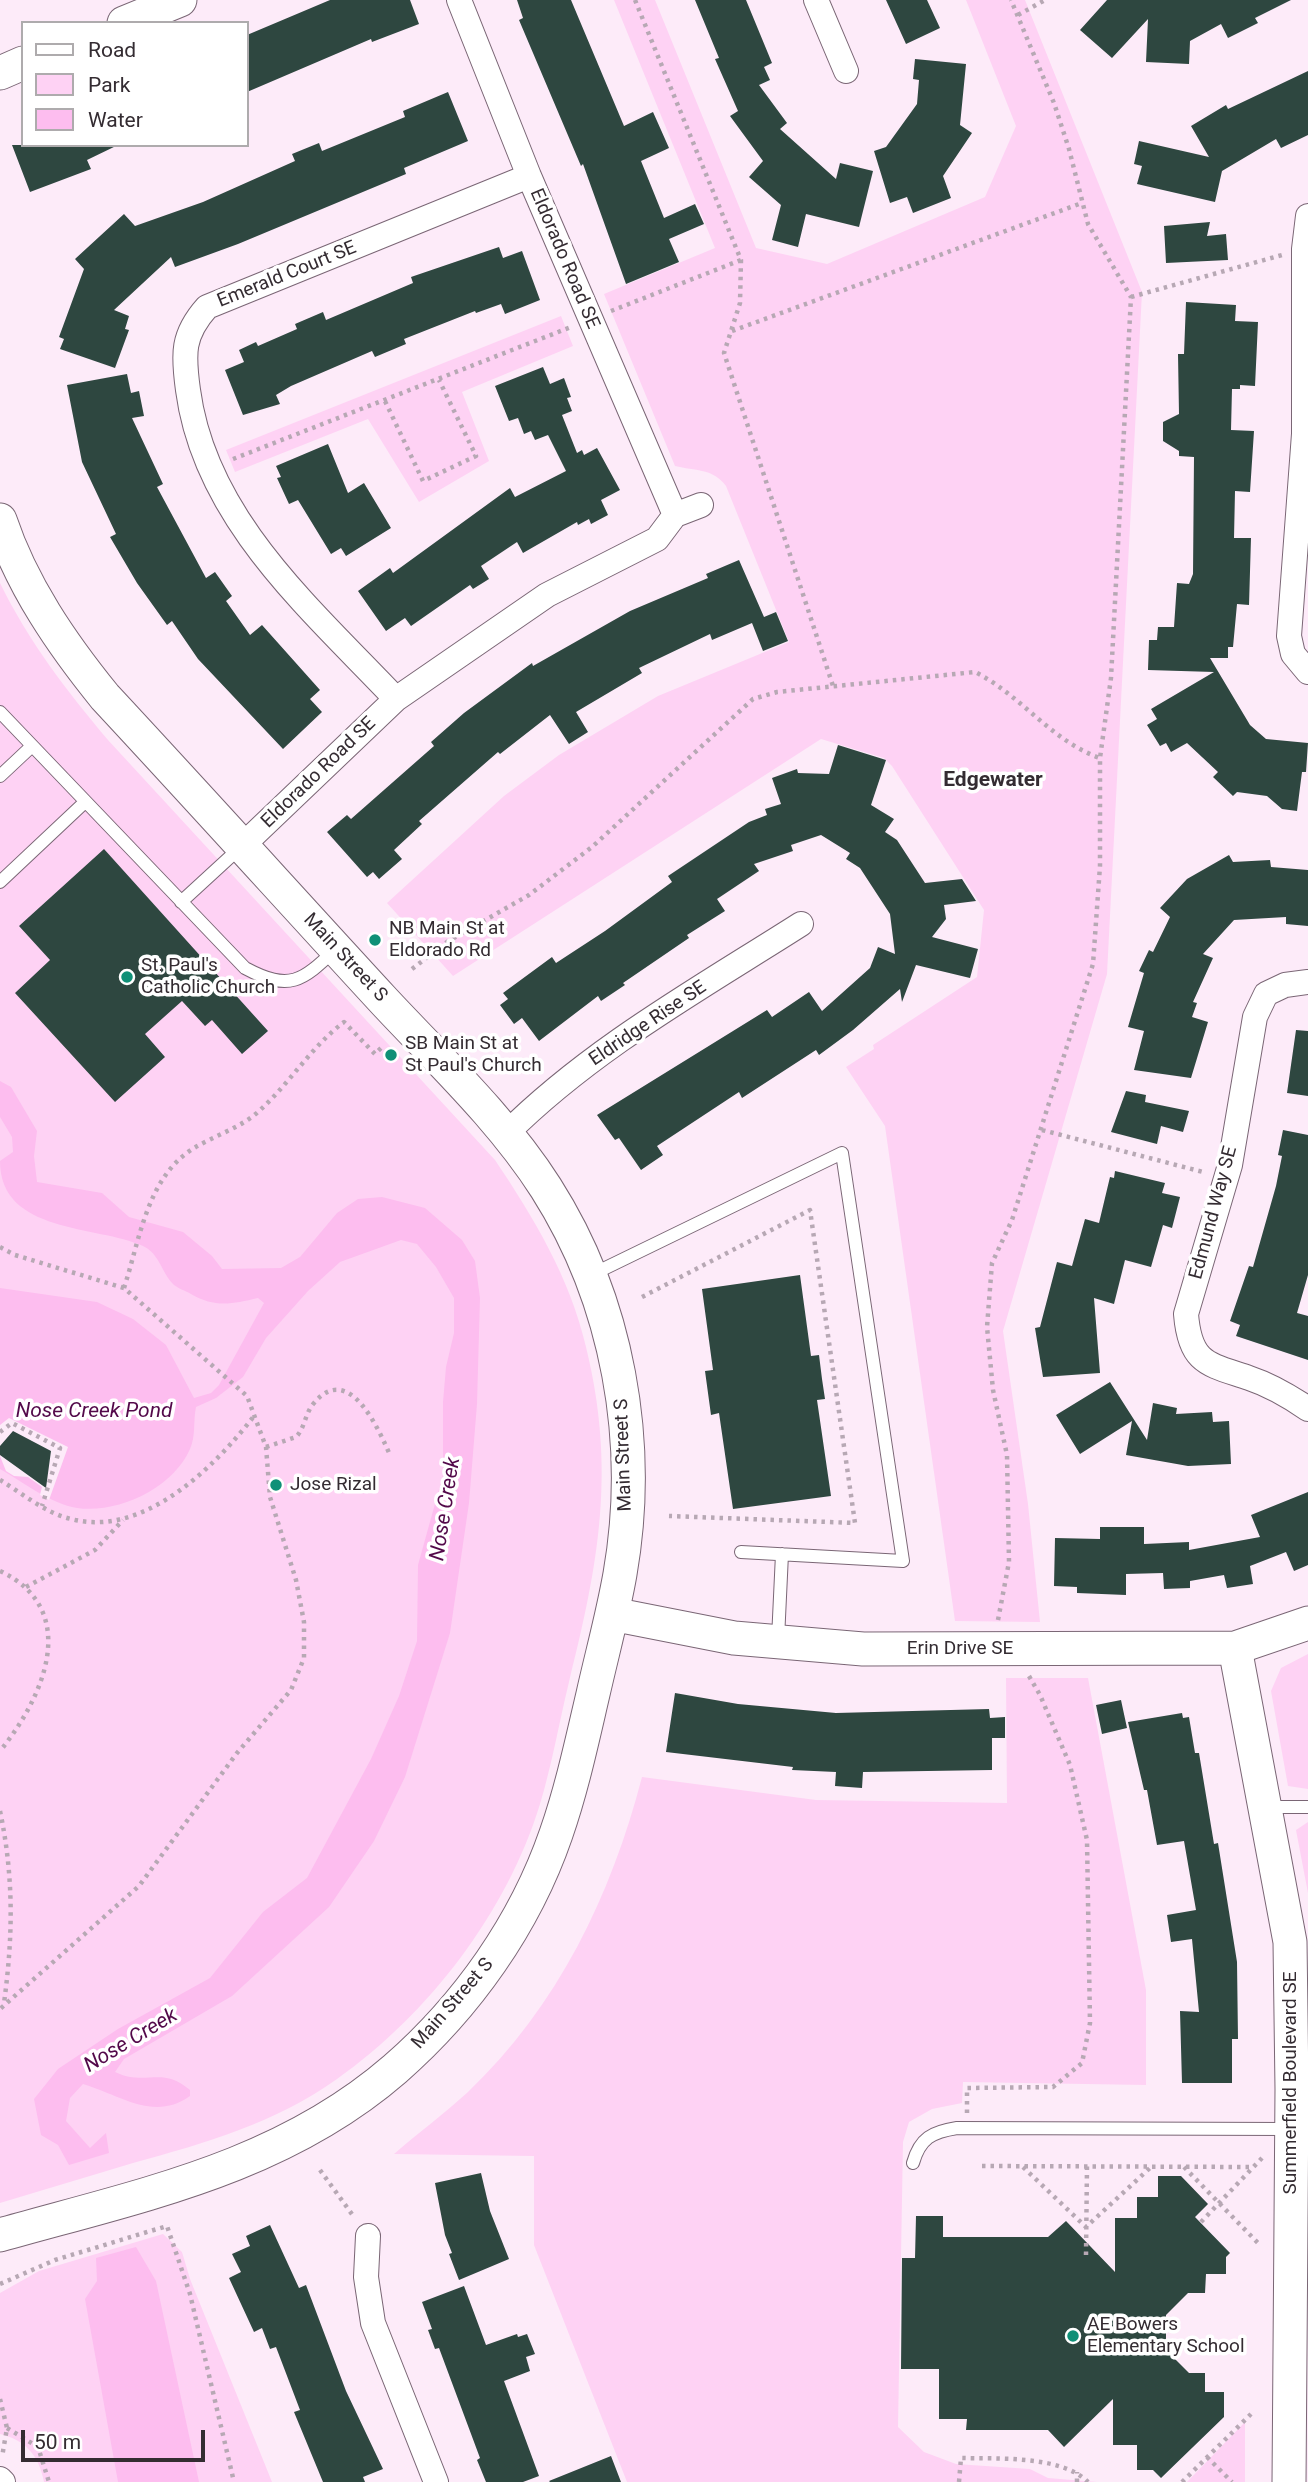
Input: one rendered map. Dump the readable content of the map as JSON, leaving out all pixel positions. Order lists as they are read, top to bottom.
{
  "streets": {
    "main road": ["Main Street S", "Erin Drive SE", "Summerfield Boulevard SE"],
    "street": [
      "Eldorado Road SE",
      "Emerald Court SE",
      "Eldridge Rise SE",
      "Edmund Way SE"
    ]
  },
  "crossings": [
    ["Eldorado Road SE", "Emerald Court SE"],
    ["Eldorado Road SE", "Main Street S"],
    ["Main Street S", "Eldridge Rise SE"],
    ["Main Street S", "Erin Drive SE"],
    ["Erin Drive SE", "Summerfield Boulevard SE"]
  ],
  "districts": ["Edgewater"],
  "water": ["Nose Creek Pond", "Nose Creek"],
  "places": [
    "NB Main St at Eldorado Rd",
    "St. Paul's Catholic Church",
    "SB Main St at St Paul's Church",
    "Jose Rizal",
    "AE Bowers Elementary School"
  ],
  "legend": ["Road", "Park", "Water"],
  "scale_bar": "50 m"
}
